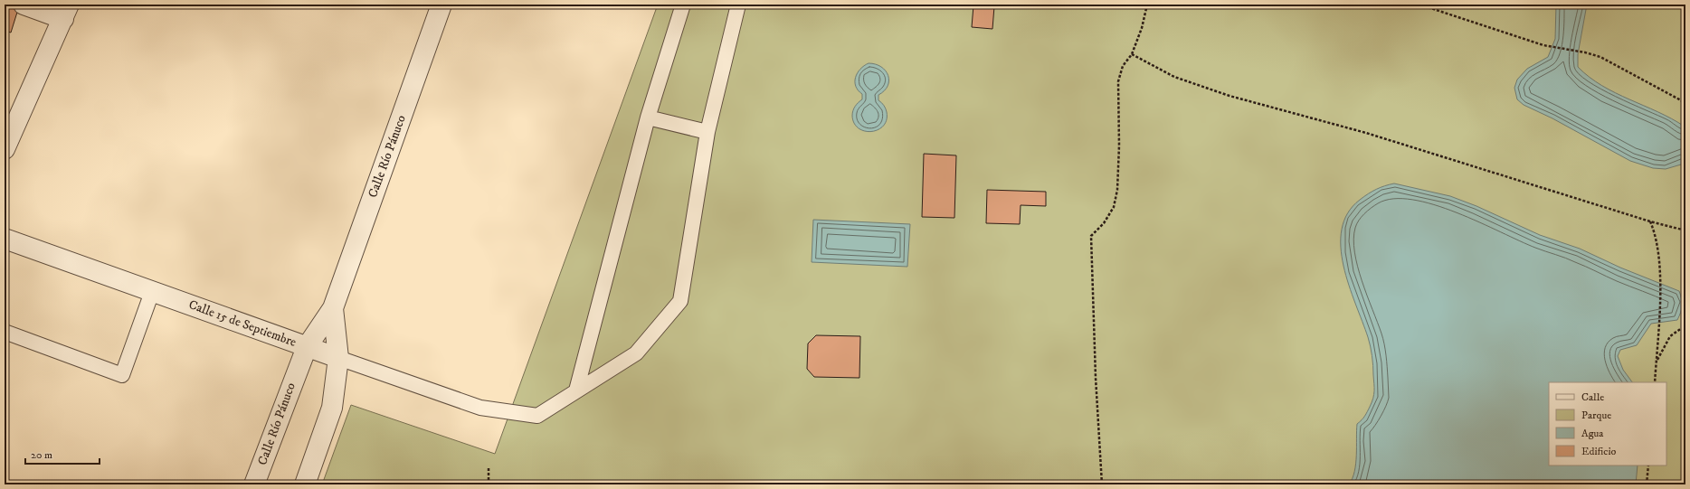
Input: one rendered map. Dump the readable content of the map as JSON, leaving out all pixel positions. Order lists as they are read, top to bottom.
{
  "streets": {
    "street": ["Calle Río Pánuco", "Calle 15 de Septiembre"]
  },
  "crossings": [
    ["Calle Río Pánuco", "Calle 15 de Septiembre"]
  ],
  "legend": [
    "Calle",
    "Parque",
    "Agua",
    "Edificio"
  ],
  "scale_bar": "20 m"
}
